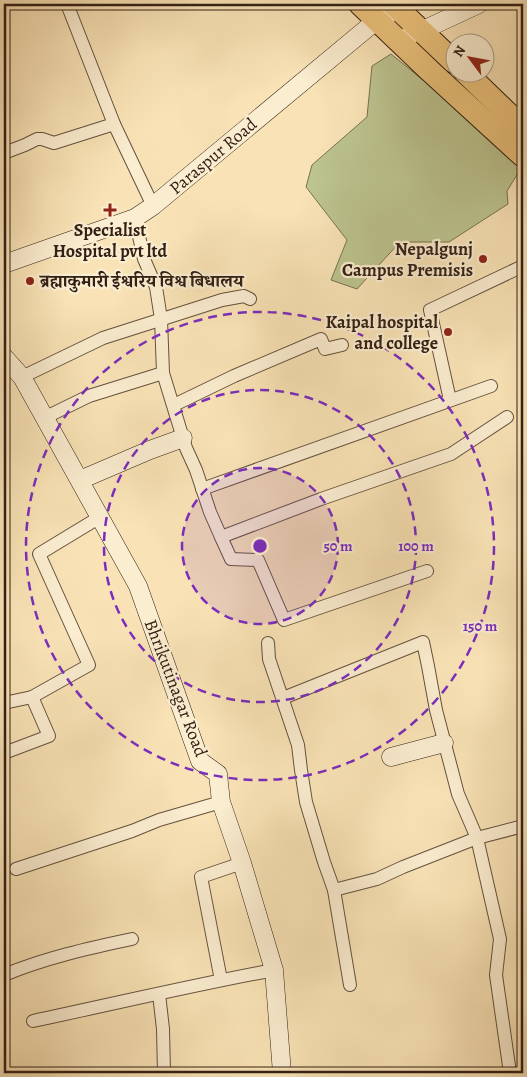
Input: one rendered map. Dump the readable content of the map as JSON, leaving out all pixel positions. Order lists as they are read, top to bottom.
{
  "streets": {
    "street": ["Paraspur Road", "Bhrikutinagar Road"]
  },
  "places": {
    "health": ["Specialist Hospital pvt ltd"],
    "other": ["Nepalgunj Campus Premisis", "ब्रह्माकुमारी ईश्वरिय विश्व बिधालय", "Kaipal hospital and college"]
  },
  "north": "top left",
  "rings": ["50 m", "100 m", "150 m"]
}
